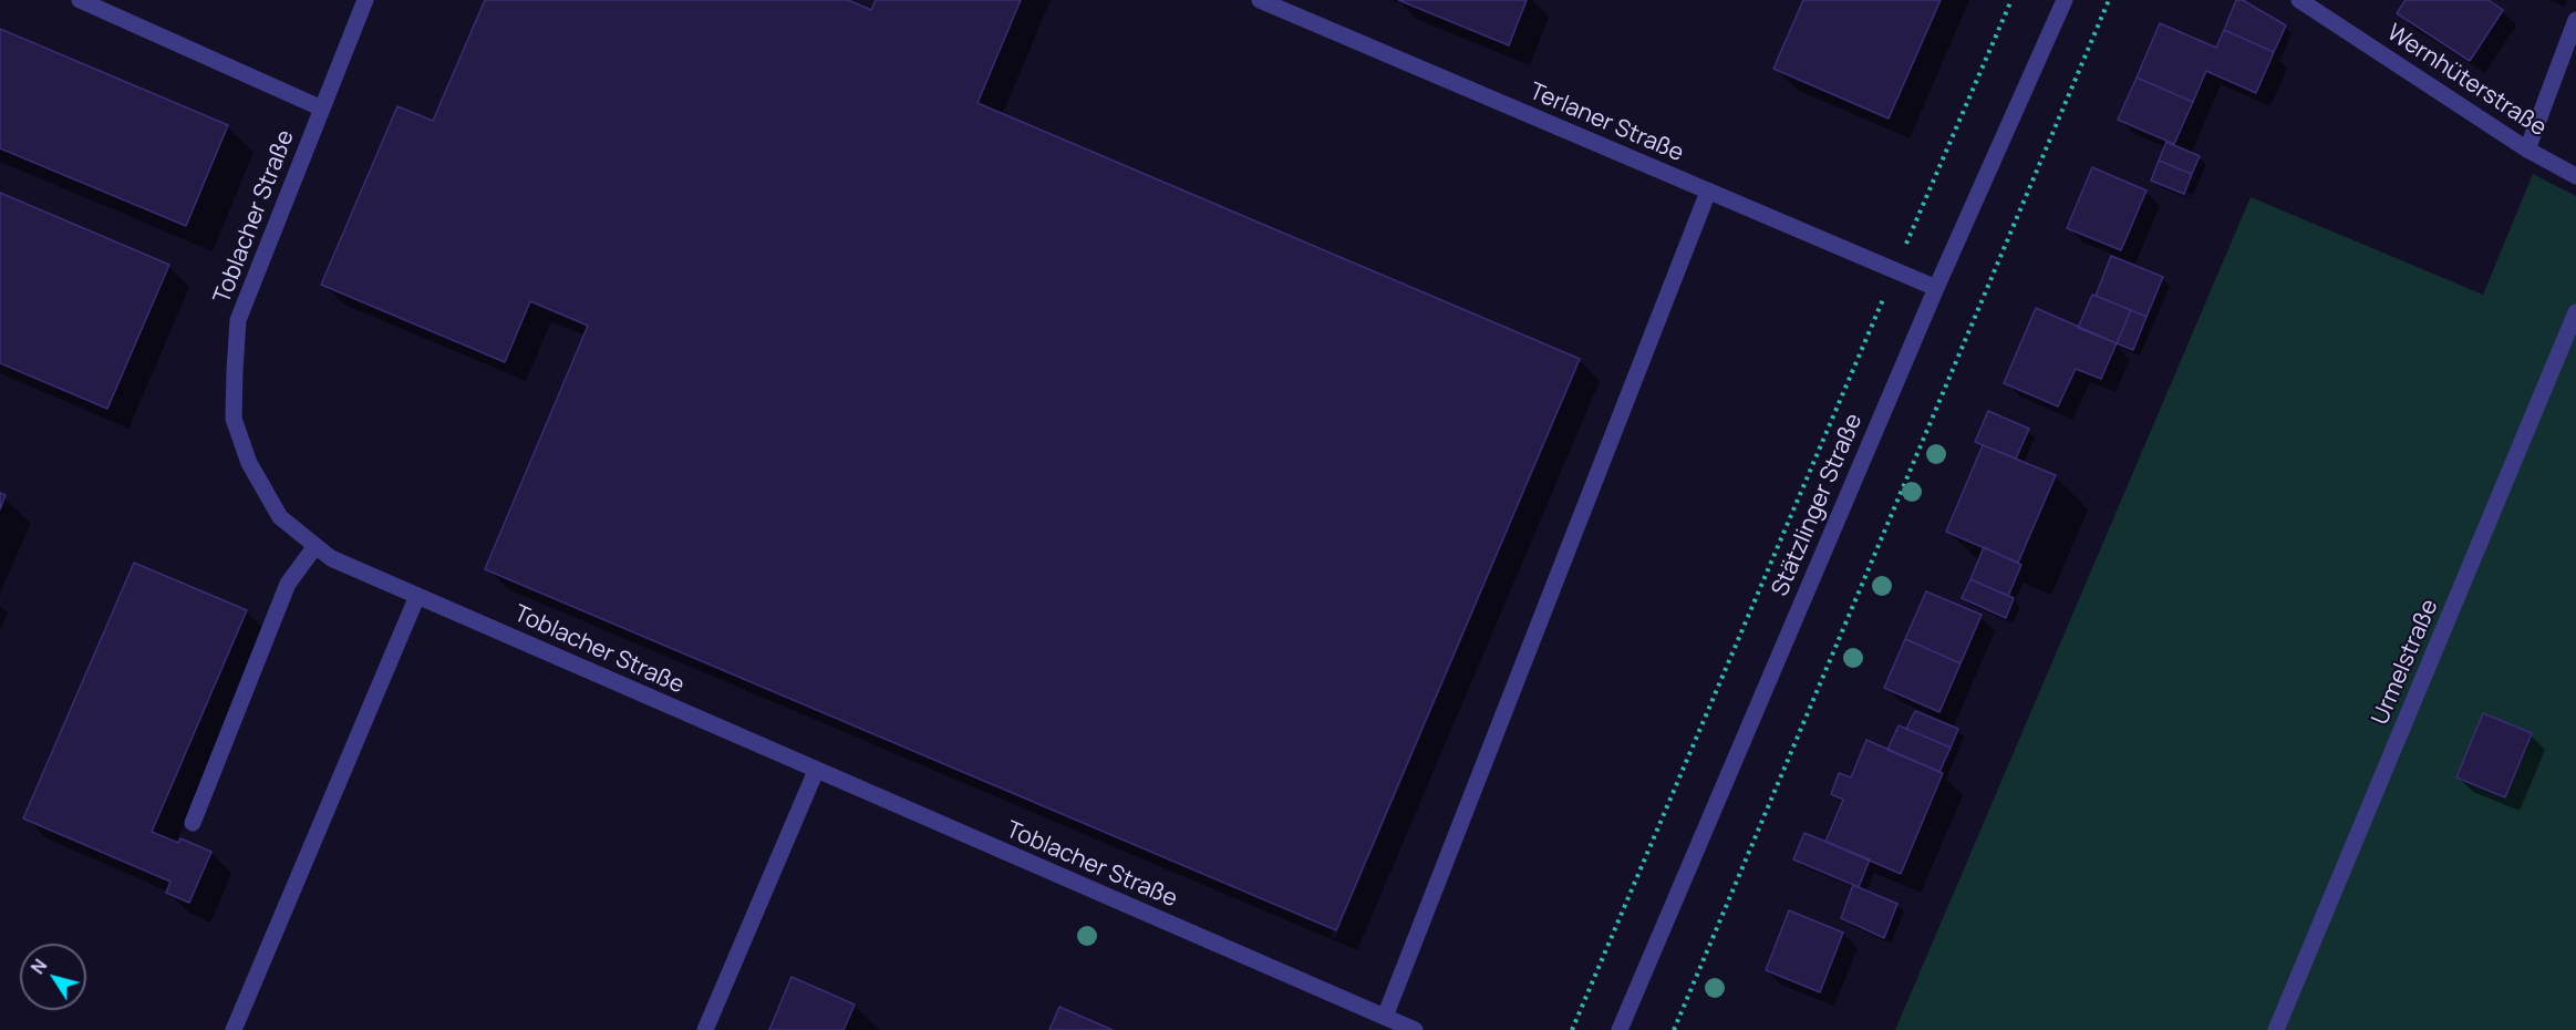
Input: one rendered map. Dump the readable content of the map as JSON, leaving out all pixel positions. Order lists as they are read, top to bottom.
{
  "streets": {
    "street": [
      "Wernhüterstraße",
      "Terlaner Straße",
      "Toblacher Straße",
      "Stätzlinger Straße",
      "Urmelstraße"
    ]
  },
  "crossings": [
    ["Terlaner Straße", "Stätzlinger Straße"]
  ],
  "north": "top left"
}
